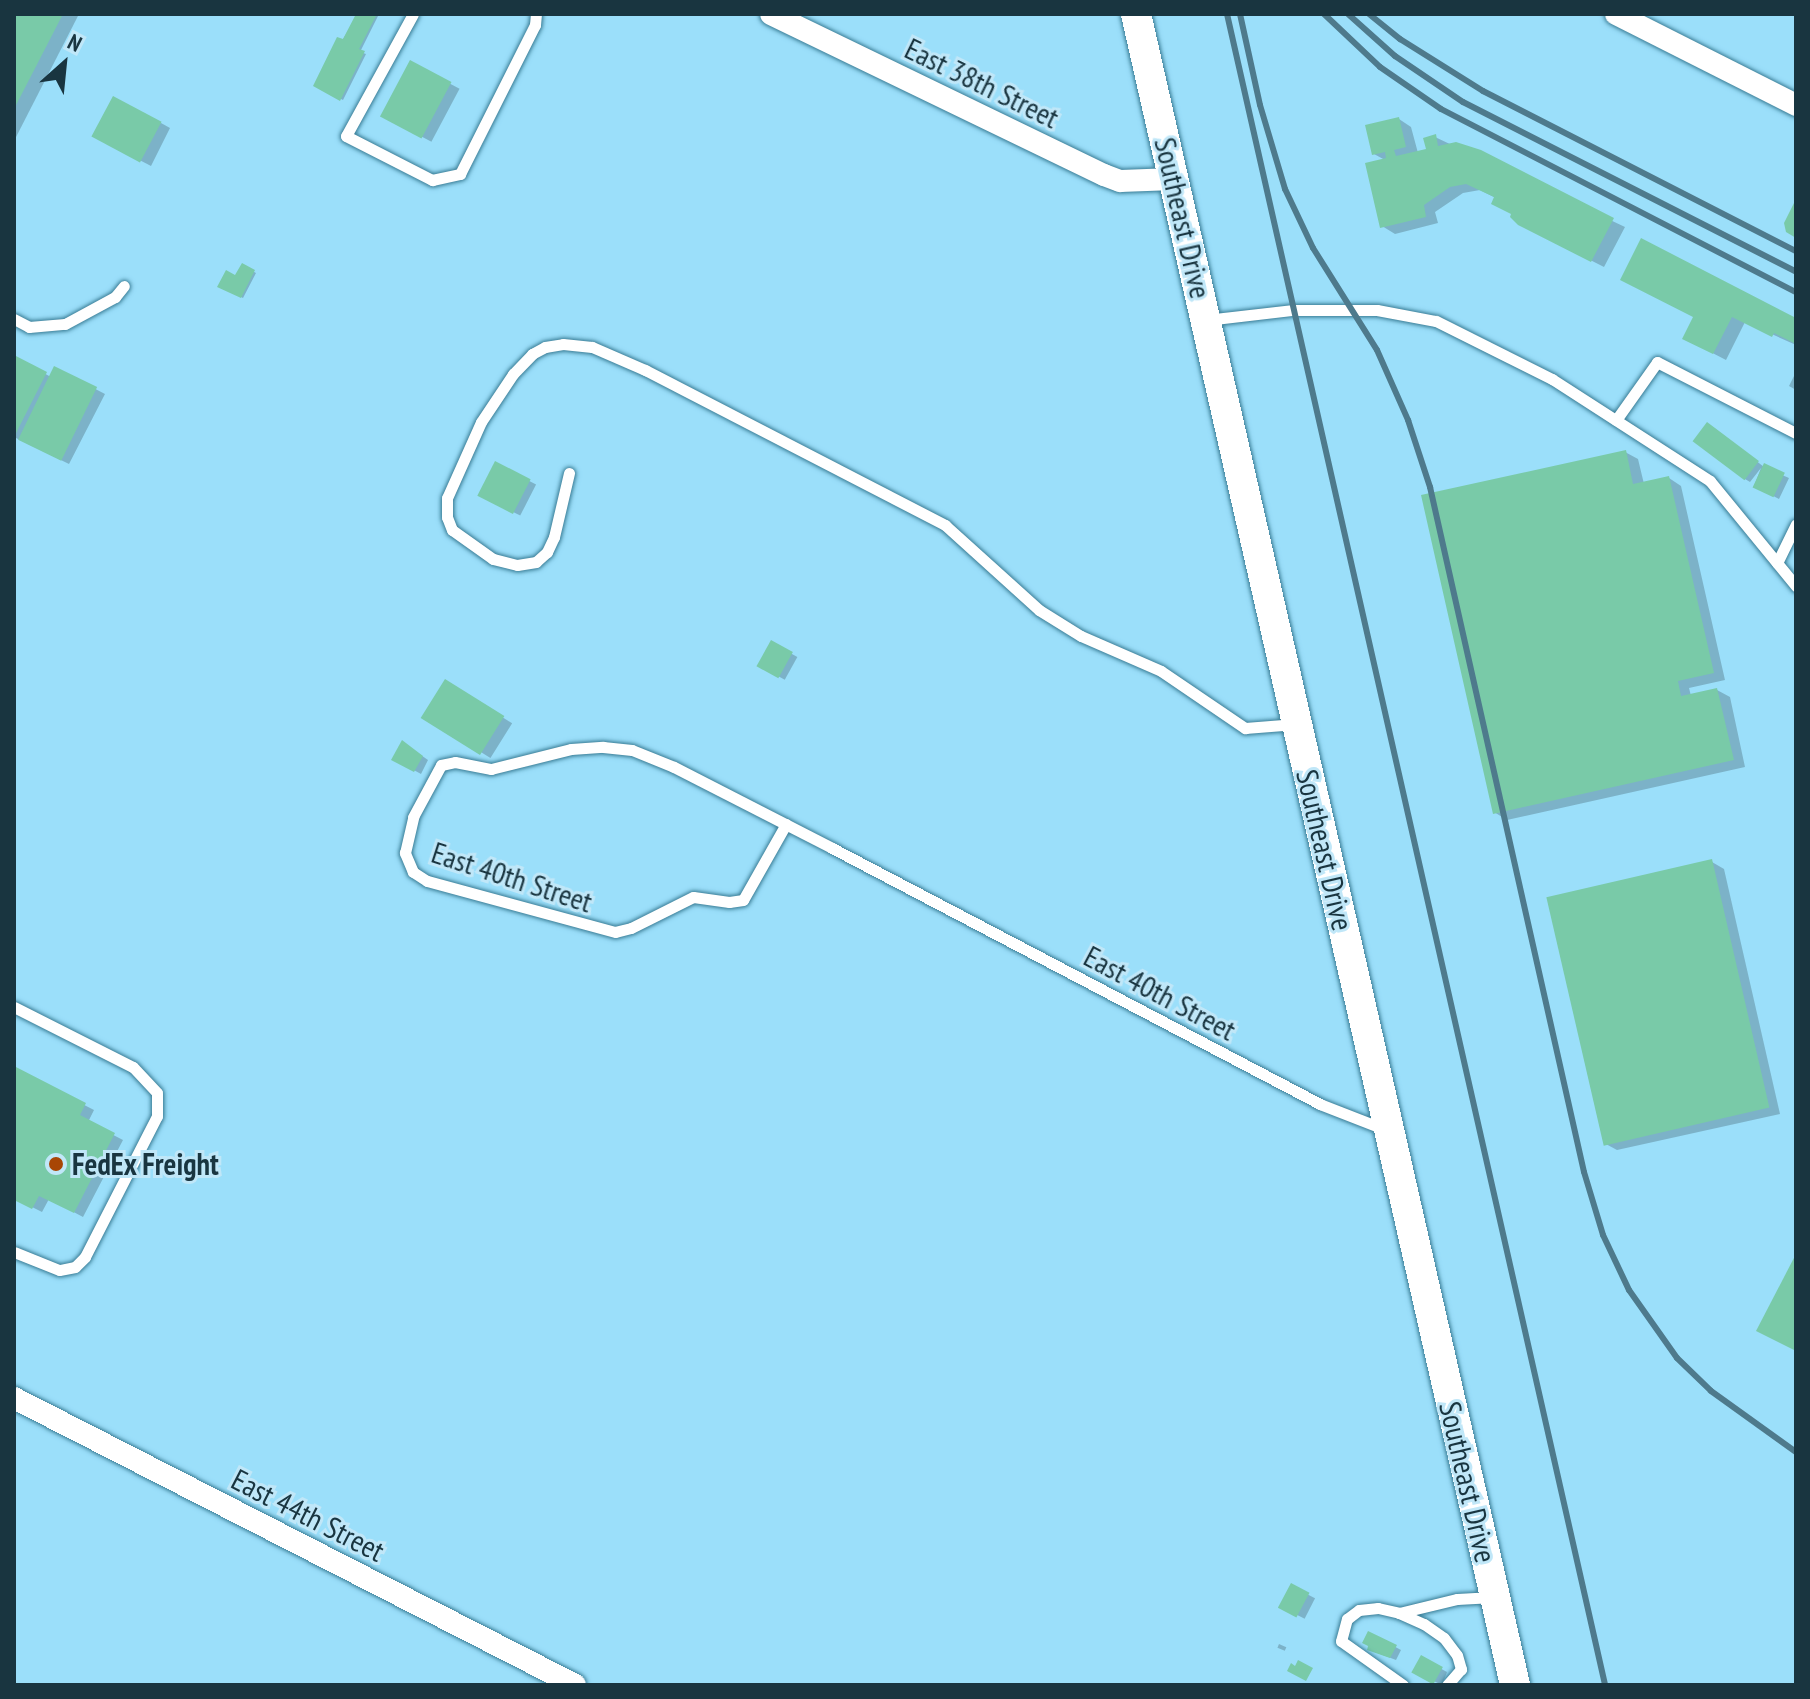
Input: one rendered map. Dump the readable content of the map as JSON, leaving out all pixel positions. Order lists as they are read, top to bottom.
{
  "streets": {
    "main road": ["Southeast Drive"],
    "street": ["East 38th Street", "East 44th Street"],
    "lane": ["East 40th Street"]
  },
  "crossings": [
    ["East 38th Street", "Southeast Drive"],
    ["Southeast Drive", "East 40th Street"]
  ],
  "places": ["FedEx Freight"],
  "north": "top right"
}
